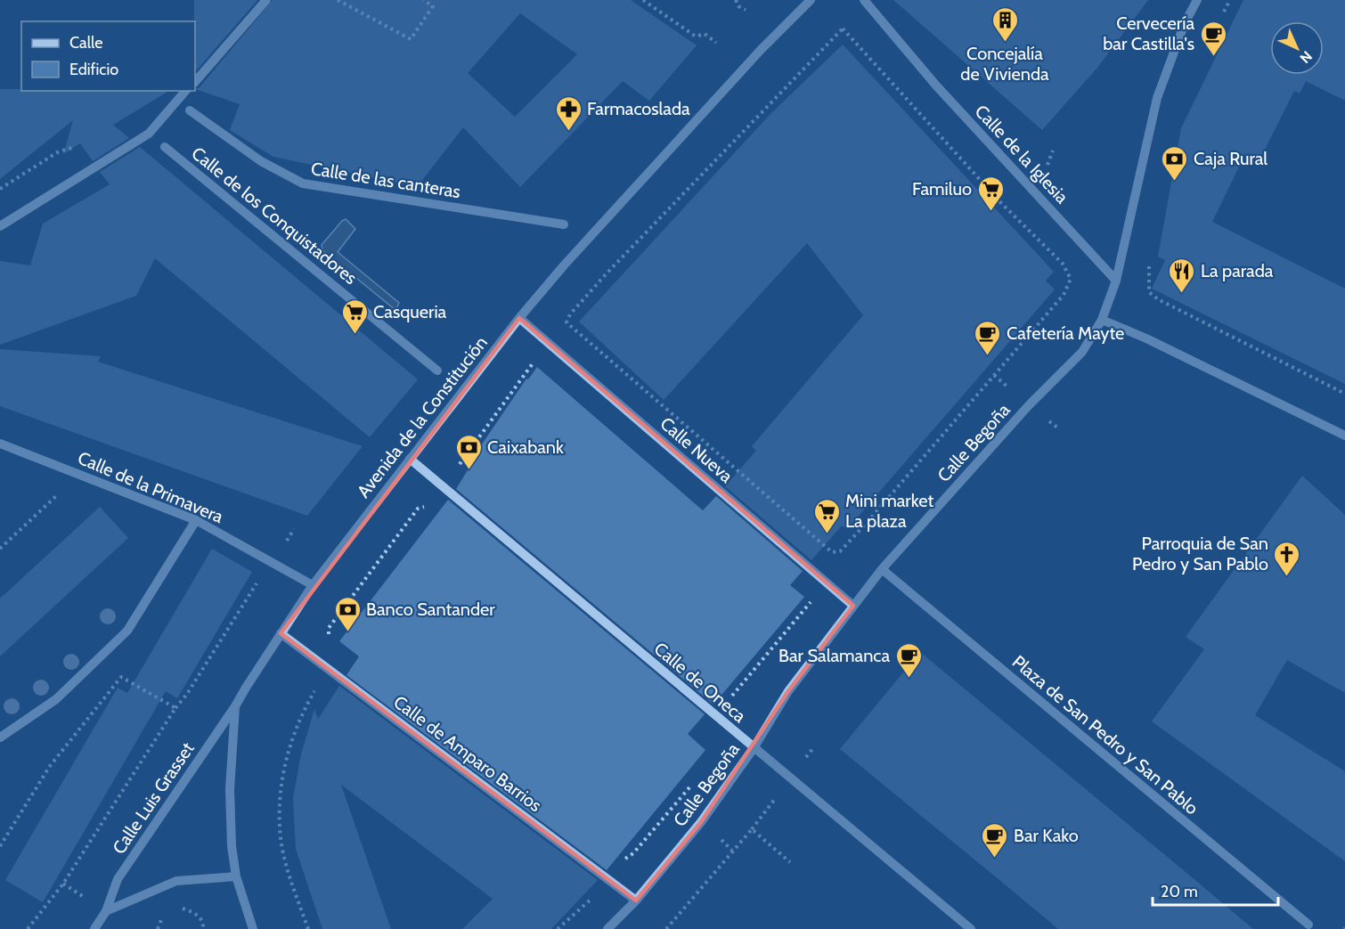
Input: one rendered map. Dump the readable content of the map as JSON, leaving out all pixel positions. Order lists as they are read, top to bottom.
{
  "streets": {
    "street": [
      "Calle de la Iglesia",
      "Calle de las canteras",
      "Calle de los Conquistadores",
      "Avenida de la Constitución",
      "Calle Begoña",
      "Calle Nueva",
      "Calle de la Primavera",
      "Calle de Oneca",
      "Plaza de San Pedro y San Pablo",
      "Calle de Amparo Barrios",
      "Calle Luis Grasset"
    ]
  },
  "crossings": [
    ["Calle de la Iglesia", "Calle Begoña"],
    ["Avenida de la Constitución", "Calle Nueva"],
    ["Avenida de la Constitución", "Calle de la Primavera"],
    ["Avenida de la Constitución", "Calle de Oneca"],
    ["Avenida de la Constitución", "Calle de Amparo Barrios"],
    ["Avenida de la Constitución", "Calle Luis Grasset"],
    ["Calle Begoña", "Calle Nueva"],
    ["Calle Begoña", "Calle de Oneca"],
    ["Calle Begoña", "Plaza de San Pedro y San Pablo"],
    ["Calle Begoña", "Calle de Amparo Barrios"]
  ],
  "places": {
    "building": ["Concejalía de Vivienda"],
    "cafe": [
      "Cervecería bar Castilla's",
      "Cafetería Mayte",
      "Bar Salamanca",
      "Bar Kako"
    ],
    "pharmacy": ["Farmacoslada"],
    "bank": ["Caja Rural", "Caixabank", "Banco Santander"],
    "supermarket": ["Familuo", "Casqueria", "Mini market La plaza"],
    "restaurant": ["La parada"],
    "church": ["Parroquia de San Pedro y San Pablo"]
  },
  "legend": ["Calle", "Edificio"],
  "scale_bar": "20 m",
  "north": "bottom right"
}
